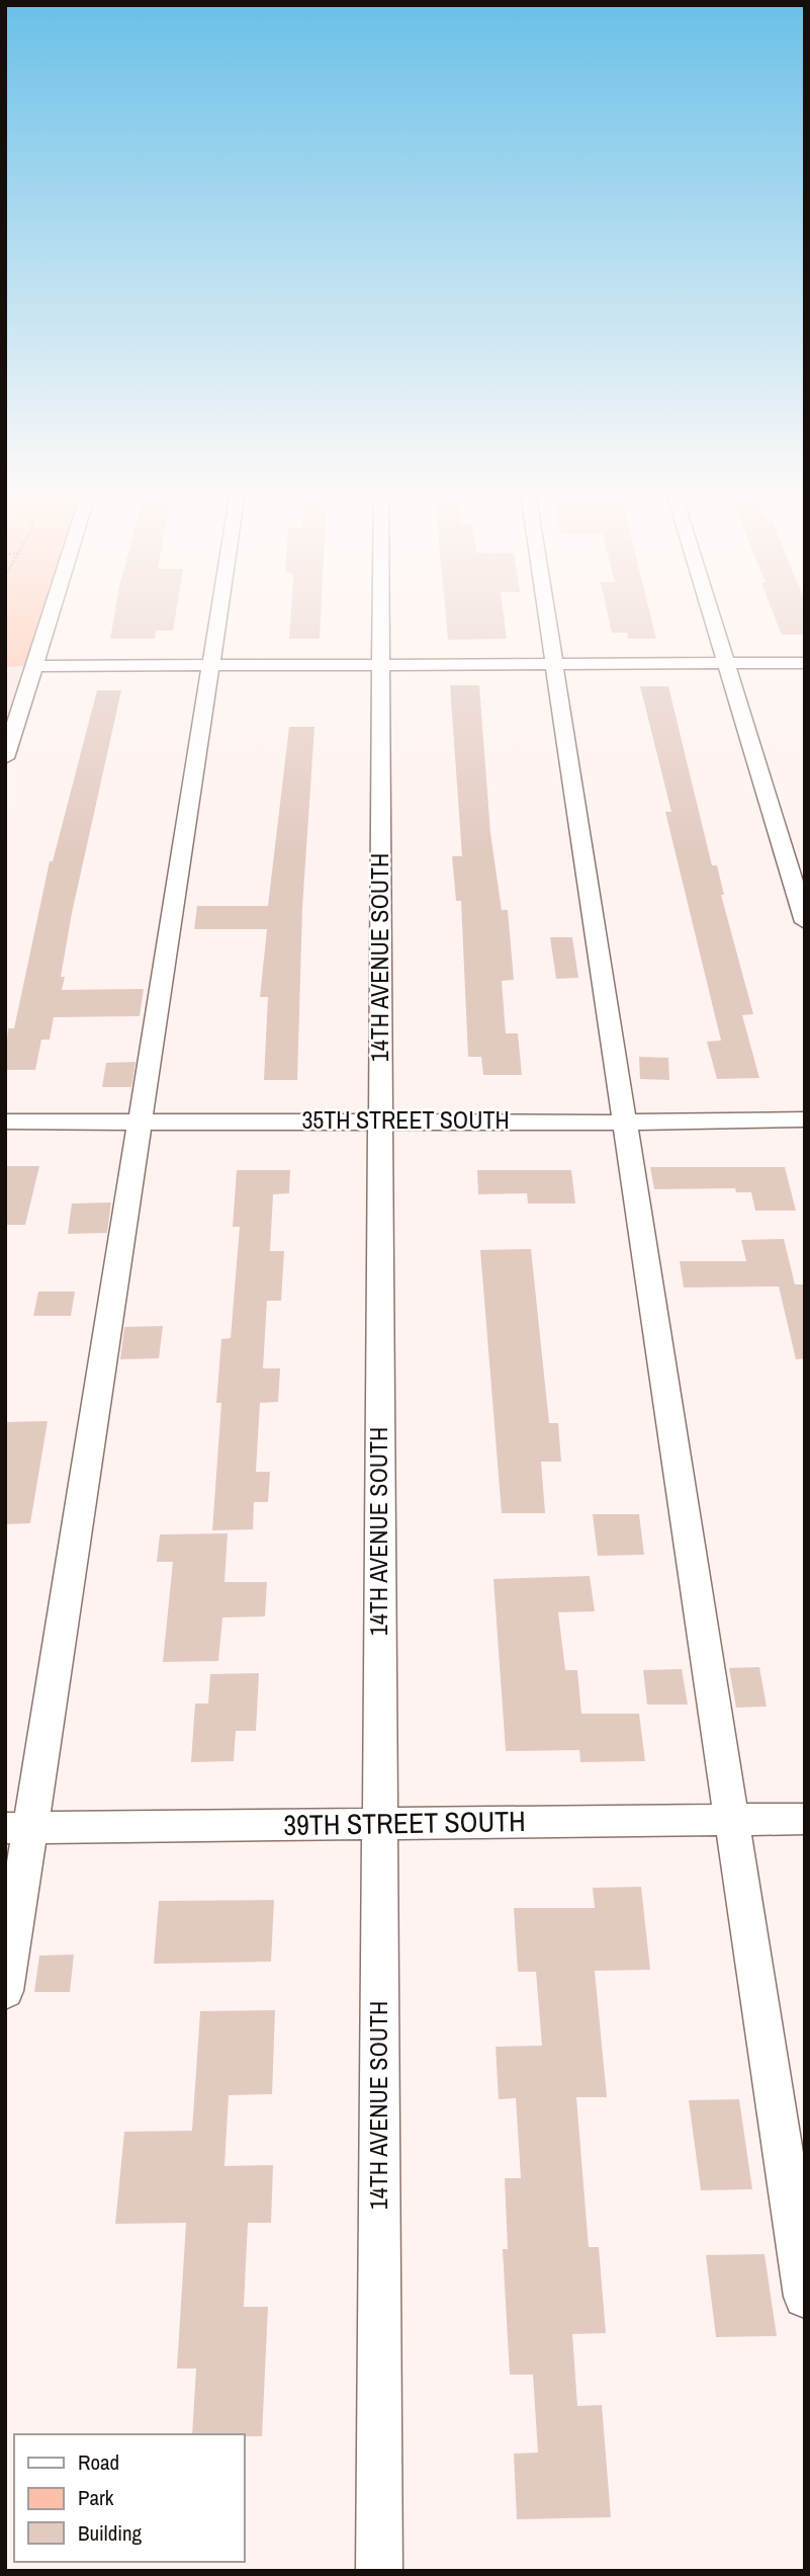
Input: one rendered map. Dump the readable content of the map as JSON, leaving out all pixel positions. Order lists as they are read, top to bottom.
{
  "streets": {
    "street": ["14TH AVENUE SOUTH", "35TH STREET SOUTH", "39TH STREET SOUTH"]
  },
  "crossings": [
    ["14TH AVENUE SOUTH", "35TH STREET SOUTH"],
    ["14TH AVENUE SOUTH", "39TH STREET SOUTH"]
  ],
  "legend": ["Road", "Park", "Building"]
}
